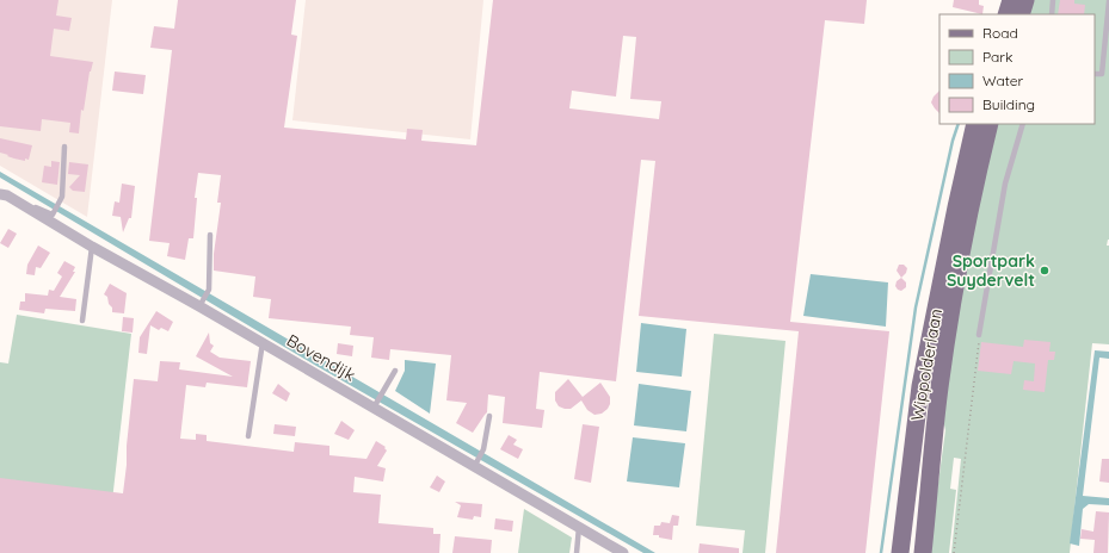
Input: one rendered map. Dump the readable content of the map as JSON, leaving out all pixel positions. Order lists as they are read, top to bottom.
{
  "streets": {
    "main road": ["Wippolderlaan"],
    "street": ["Bovendijk"]
  },
  "places": ["Sportpark Suydervelt"],
  "legend": [
    "Road",
    "Park",
    "Water",
    "Building"
  ]
}
